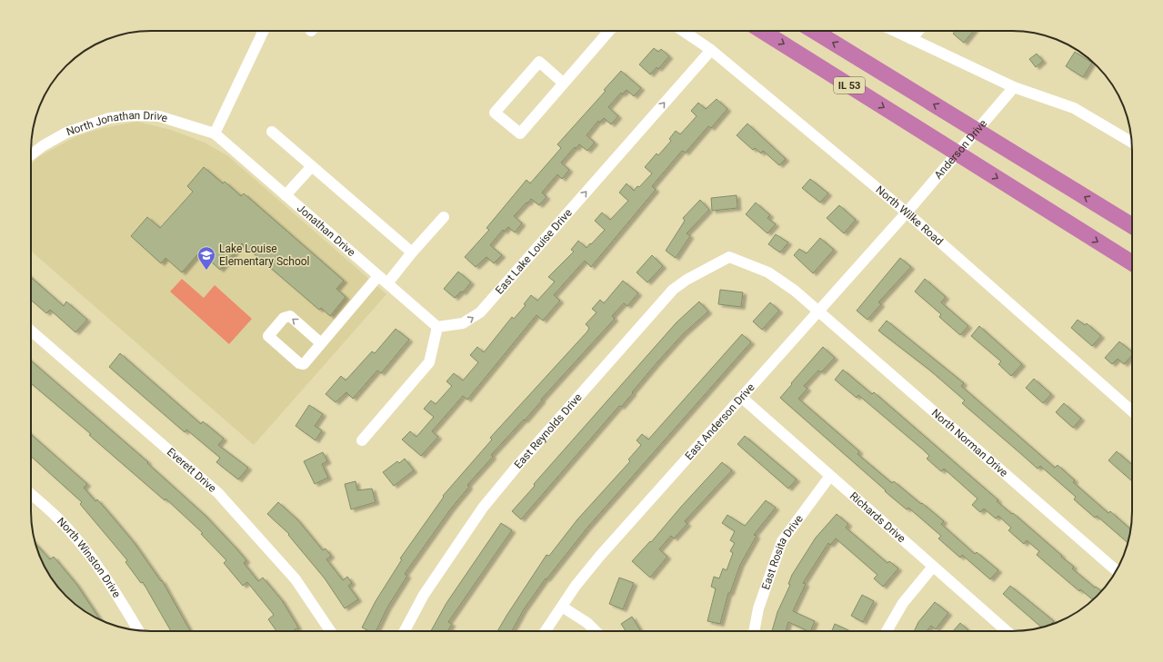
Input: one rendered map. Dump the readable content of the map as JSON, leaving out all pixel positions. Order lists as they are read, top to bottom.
{
  "streets": {
    "highway": ["IL 53"],
    "street": [
      "North Jonathan Drive",
      "Anderson Drive",
      "North Wilke Road",
      "Jonathan Drive",
      "East Lake Louise Drive",
      "East Anderson Drive",
      "East Reynolds Drive",
      "North Norman Drive",
      "Everett Drive",
      "Richards Drive",
      "East Rosita Drive",
      "North Winston Drive"
    ]
  },
  "crossings": [
    ["North Jonathan Drive", "Jonathan Drive"],
    ["Anderson Drive", "North Wilke Road"],
    ["Anderson Drive", "East Anderson Drive"],
    ["North Wilke Road", "East Lake Louise Drive"],
    ["North Wilke Road", "East Anderson Drive"],
    ["Jonathan Drive", "East Lake Louise Drive"],
    ["East Anderson Drive", "North Norman Drive"],
    ["East Anderson Drive", "Richards Drive"],
    ["East Reynolds Drive", "North Norman Drive"],
    ["Richards Drive", "East Rosita Drive"]
  ],
  "one_way": ["East Lake Louise Drive"],
  "places": {
    "school or university": ["Lake Louise Elementary School"]
  }
}
